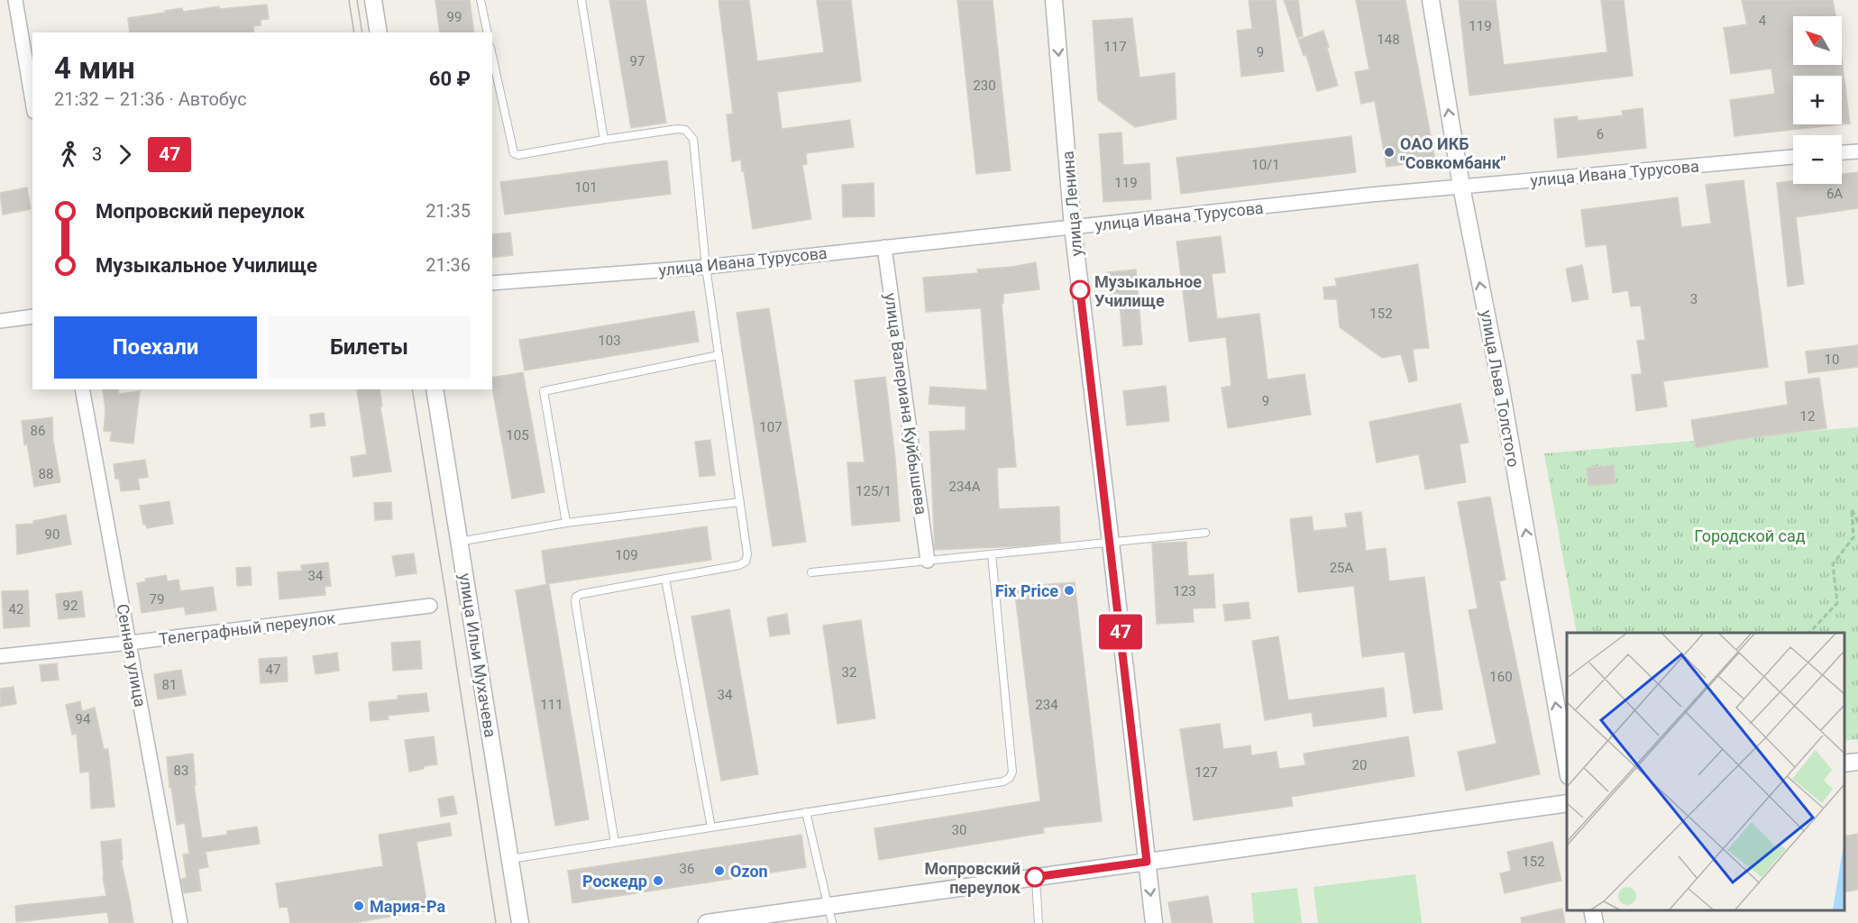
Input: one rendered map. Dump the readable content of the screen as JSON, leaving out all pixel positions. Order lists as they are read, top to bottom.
{
  "streets": {
    "street": [
      "улица Ивана Турусова",
      "улица Ленина",
      "улица Льва Толстого",
      "улица Валериана Куйбышева",
      "Телеграфный переулок",
      "Сенная улица",
      "улица Ильи Мухачева"
    ]
  },
  "crossings": [
    ["улица Ивана Турусова", "улица Ленина"],
    ["улица Ивана Турусова", "улица Льва Толстого"],
    ["улица Ивана Турусова", "улица Валериана Куйбышева"],
    ["Телеграфный переулок", "Сенная улица"]
  ],
  "one_way": ["улица Льва Толстого"],
  "parks": ["Городской сад"],
  "places": [
    "ОАО ИКБ \"Совкомбанк\"",
    "Музыкальное Училище",
    "Fix Price",
    "Ozon",
    "Мопровский переулок",
    "Роскедр",
    "Мария-Ра"
  ],
  "lines": ["bus line 47"],
  "house_numbers": [
    "99",
    "4",
    "119",
    "148",
    "117",
    "9",
    "97",
    "230",
    "6",
    "10/1",
    "119",
    "101",
    "6А",
    "3",
    "152",
    "103",
    "10",
    "9",
    "12",
    "107",
    "86",
    "105",
    "88",
    "234А",
    "125/1",
    "90",
    "109",
    "25А",
    "34",
    "123",
    "79",
    "92",
    "42",
    "47",
    "32",
    "160",
    "81",
    "34",
    "111",
    "234",
    "94",
    "20",
    "83",
    "127",
    "30",
    "152",
    "36"
  ],
  "north": "top left",
  "page": {
    "on_map": "47",
    "map_buttons": ["+", "−"],
    "heading": ["4 мин", "21:32 – 21:36 · Автобус", "60 ₽"],
    "legs": ["3", "47"],
    "list": [
      {
        "name": "Мопровский переулок",
        "value": "21:35"
      },
      {
        "name": "Музыкальное Училище",
        "value": "21:36"
      }
    ],
    "buttons": ["Поехали", "Билеты"]
  }
}
